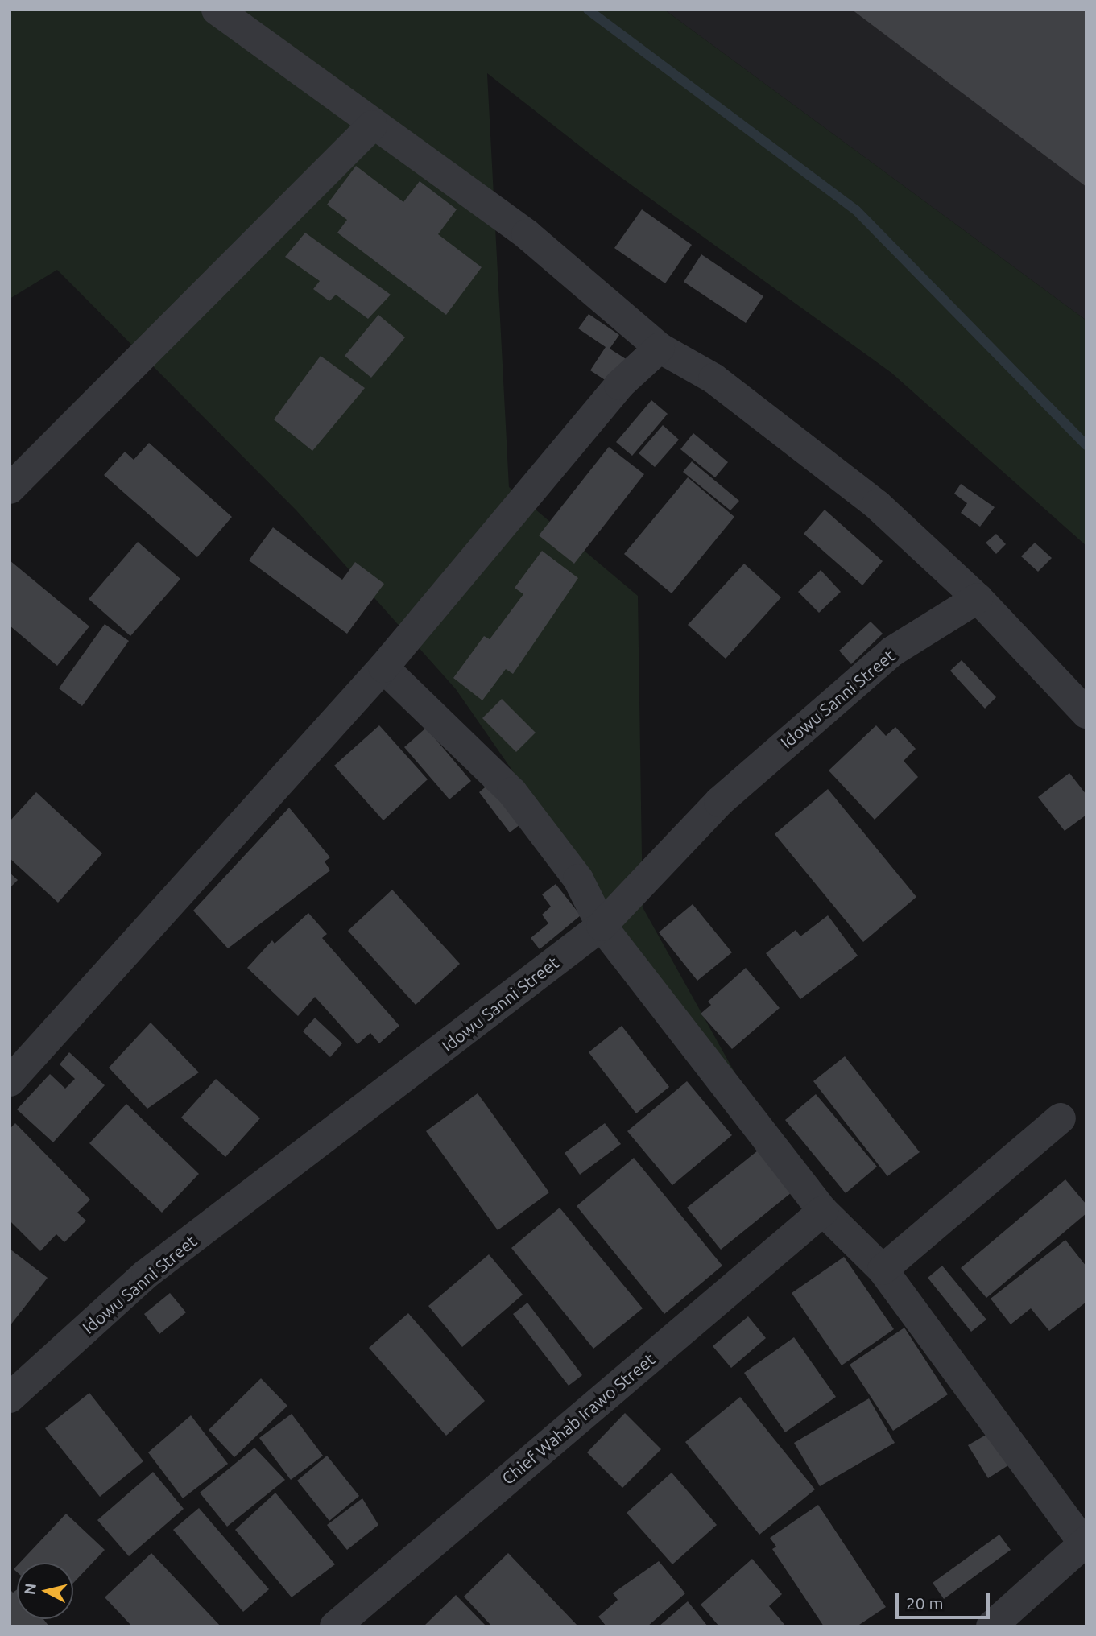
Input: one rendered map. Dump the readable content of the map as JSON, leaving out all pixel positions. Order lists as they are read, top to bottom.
{
  "streets": {
    "street": ["Idowu Sanni Street", "Chief Wahab Irawo Street"]
  },
  "scale_bar": "20 m",
  "north": "left"
}
